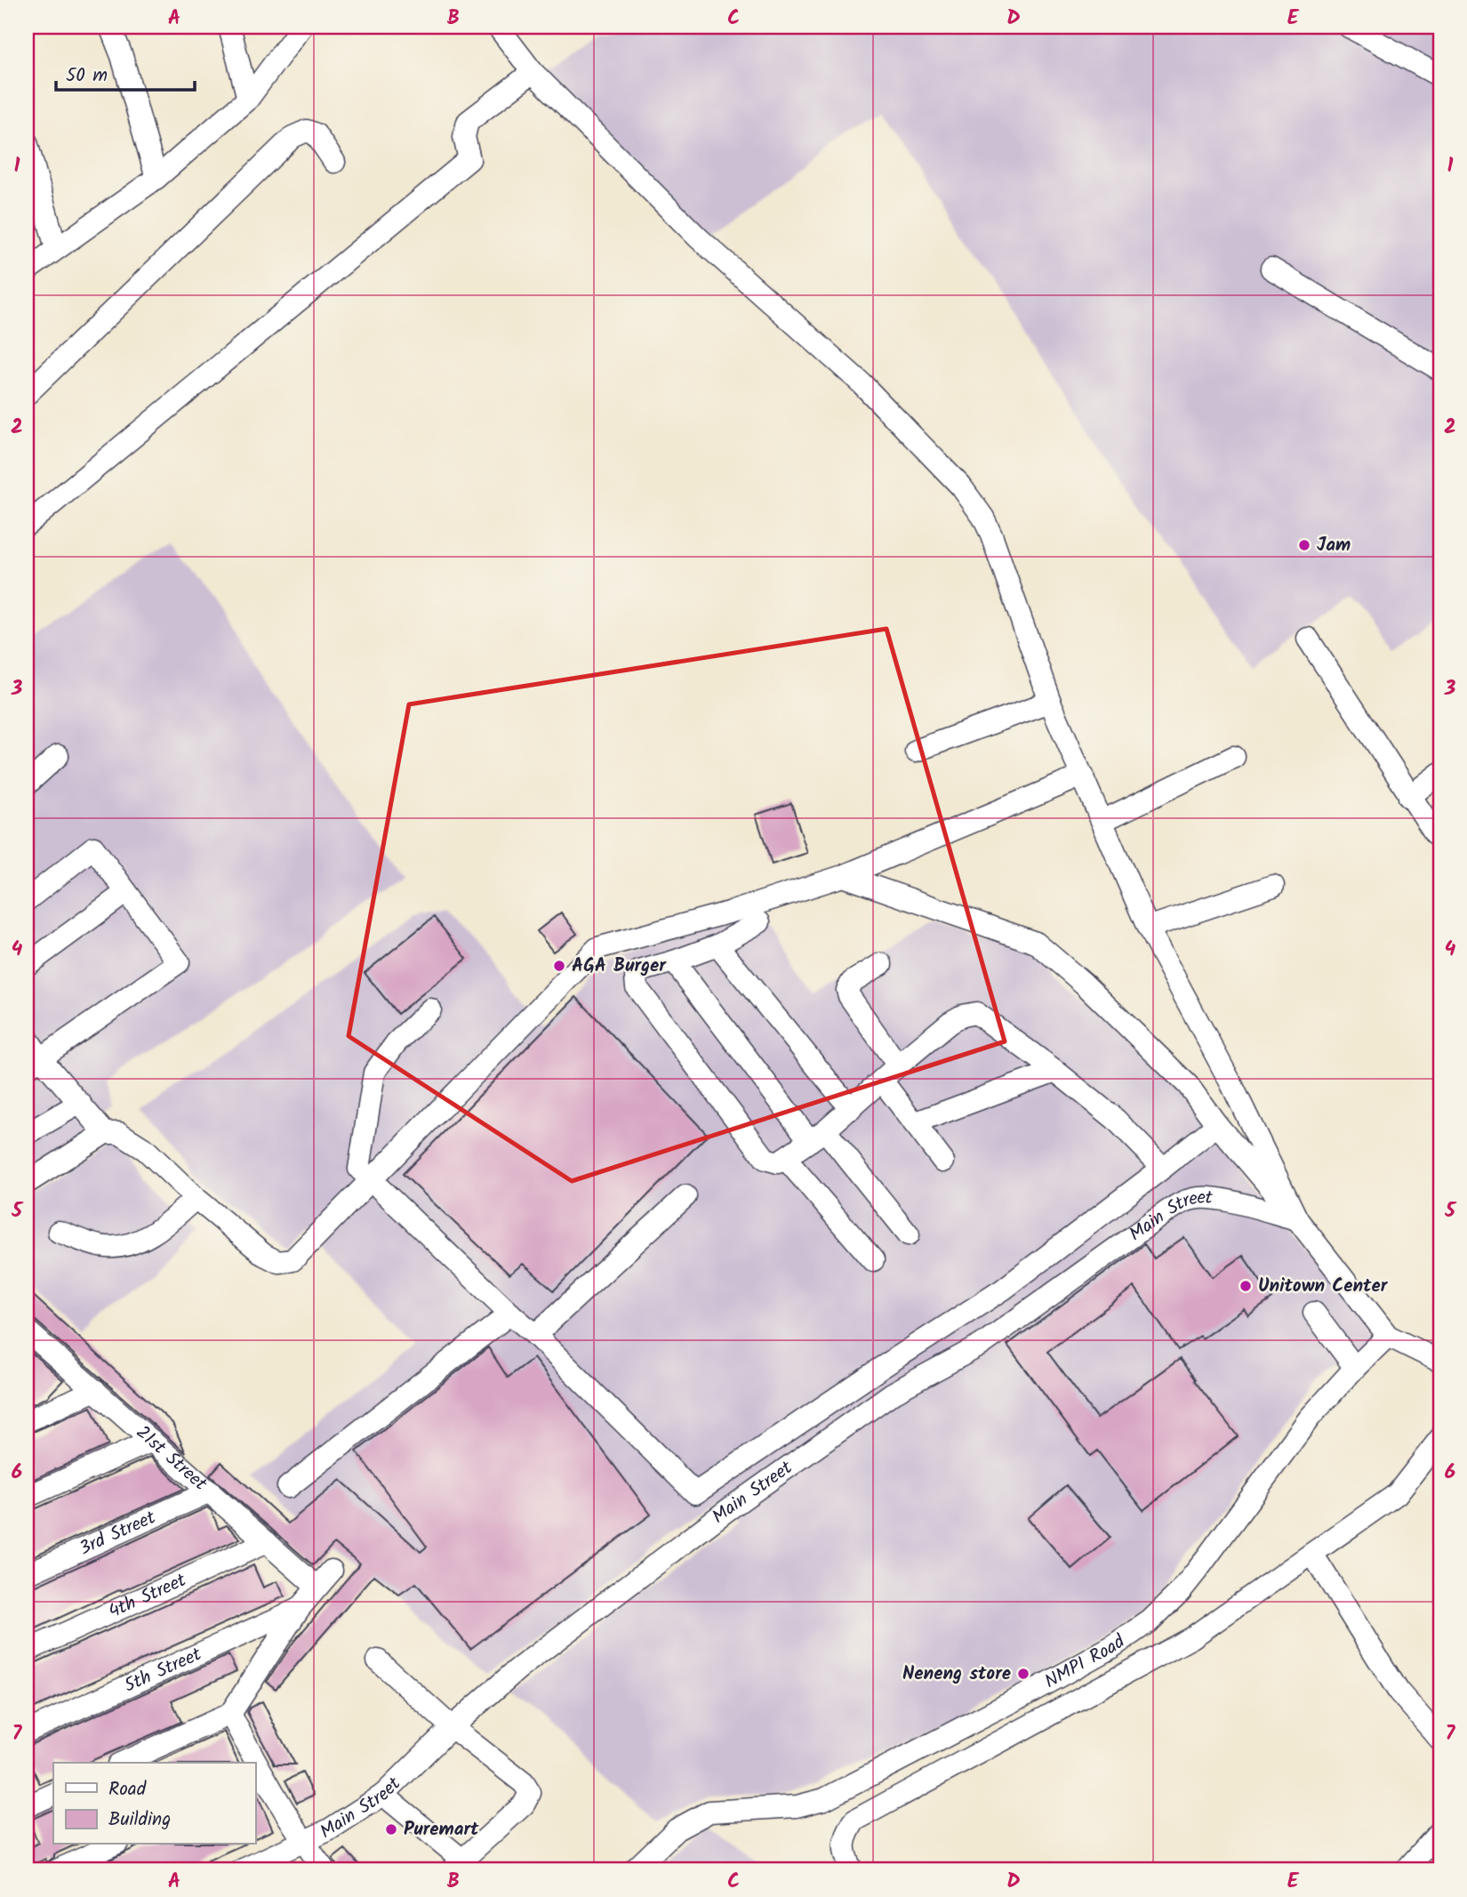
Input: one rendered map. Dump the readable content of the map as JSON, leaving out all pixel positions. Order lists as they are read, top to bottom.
{
  "streets": {
    "street": [
      "Main Street",
      "21st Street",
      "3rd Street",
      "4th Street",
      "NMPI Road",
      "5th Street"
    ]
  },
  "crossings": [
    ["21st Street", "3rd Street"],
    ["21st Street", "4th Street"]
  ],
  "places": [
    "Jam",
    "AGA Burger",
    "Unitown Center",
    "Neneng store",
    "Puremart"
  ],
  "legend": ["Road", "Building"],
  "scale_bar": "50 m",
  "grid": {
    "columns": [
      "A",
      "B",
      "C",
      "D",
      "E"
    ],
    "rows": [
      "1",
      "2",
      "3",
      "4",
      "5",
      "6",
      "7"
    ]
  }
}
